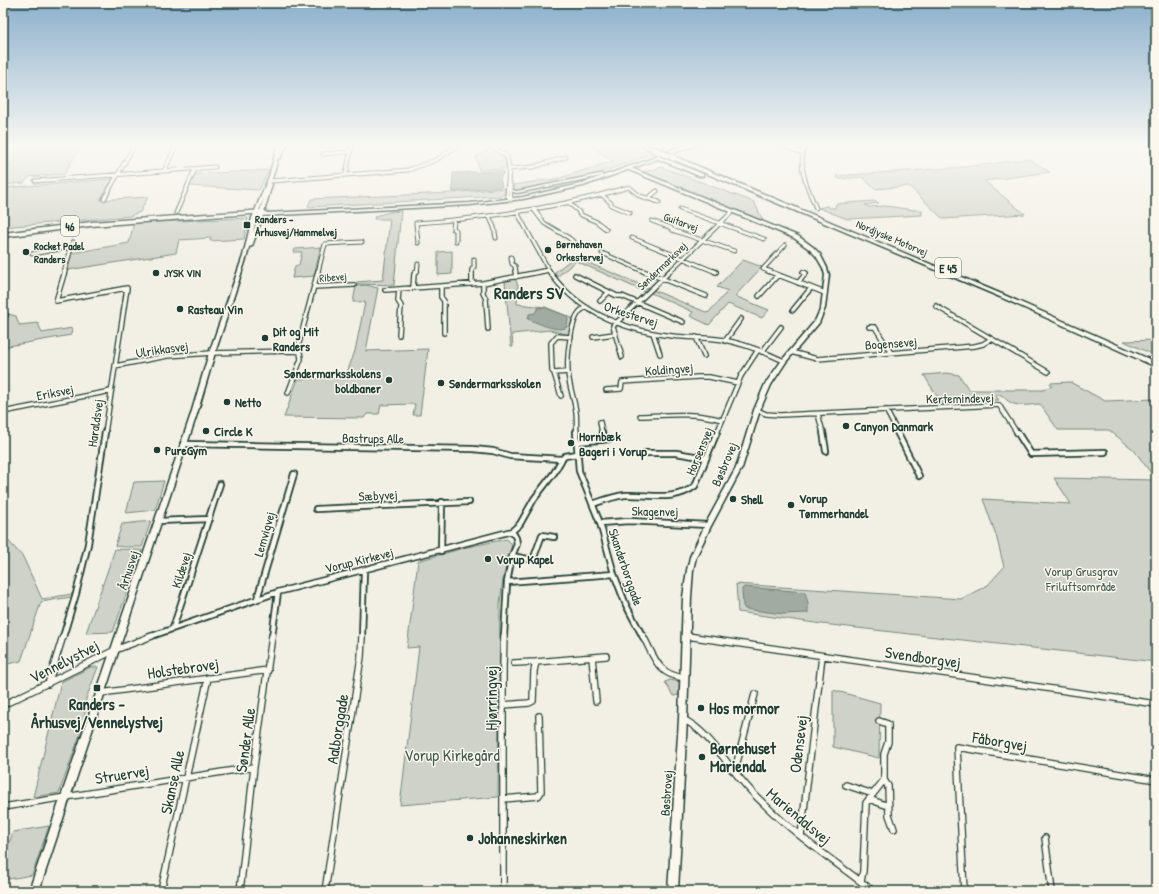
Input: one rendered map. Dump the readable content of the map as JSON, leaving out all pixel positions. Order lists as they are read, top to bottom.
{
  "streets": {
    "highway": ["46", "Nordjyske Motorvej", "E 45"],
    "main road": ["Bøsbrovej", "Århusvej"],
    "street": [
      "Guitarvej",
      "Søndermarksvej",
      "Ribevej",
      "Orkestervej",
      "Bogensevej",
      "Ulrikkasvej",
      "Koldingvej",
      "Eriksvej",
      "Kertemindevej",
      "Haraldsvej",
      "Bastrups Alle",
      "Horsensvej",
      "Sæbyvej",
      "Skagenvej",
      "Lemvigvej",
      "Vorup Kirkevej",
      "Skanderborggade",
      "Kildevej",
      "Svendborgvej",
      "Vennelystvej",
      "Holstebrovej",
      "Hjørringvej",
      "Aalborggade",
      "Sønder Alle",
      "Fåborgvej",
      "Odensevej",
      "Struervej",
      "Skanse Alle",
      "Mariendalsvej"
    ]
  },
  "crossings": [
    ["Guitarvej", "Søndermarksvej"],
    ["46", "Århusvej"],
    ["Søndermarksvej", "Orkestervej"],
    ["Søndermarksvej", "Bøsbrovej"],
    ["Orkestervej", "Horsensvej"],
    ["Orkestervej", "Bøsbrovej"],
    ["Orkestervej", "Skanderborggade"],
    ["Bogensevej", "Bøsbrovej"],
    ["Ulrikkasvej", "Haraldsvej"],
    ["Ulrikkasvej", "Århusvej"],
    ["Koldingvej", "Horsensvej"],
    ["Eriksvej", "Haraldsvej"],
    ["Kertemindevej", "Bøsbrovej"],
    ["Haraldsvej", "Vennelystvej"],
    ["Bastrups Alle", "Århusvej"],
    ["Horsensvej", "Skanderborggade"],
    ["Bøsbrovej", "Skagenvej"],
    ["Bøsbrovej", "Skanderborggade"],
    ["Bøsbrovej", "Svendborgvej"],
    ["Bøsbrovej", "Mariendalsvej"],
    ["Skagenvej", "Skanderborggade"],
    ["Lemvigvej", "Vorup Kirkevej"],
    ["Vorup Kirkevej", "Århusvej"],
    ["Vorup Kirkevej", "Kildevej"],
    ["Vorup Kirkevej", "Vennelystvej"],
    ["Vorup Kirkevej", "Hjørringvej"],
    ["Vorup Kirkevej", "Aalborggade"],
    ["Vorup Kirkevej", "Sønder Alle"],
    ["Århusvej", "Vennelystvej"],
    ["Århusvej", "Holstebrovej"],
    ["Århusvej", "Struervej"],
    ["Svendborgvej", "Odensevej"],
    ["Holstebrovej", "Sønder Alle"],
    ["Holstebrovej", "Skanse Alle"],
    ["Sønder Alle", "Struervej"],
    ["Odensevej", "Mariendalsvej"],
    ["Struervej", "Skanse Alle"]
  ],
  "districts": ["Randers SV"],
  "parks": ["Vorup Grusgrav Friluftsområde", "Vorup Kirkegård"],
  "places": {
    "transit": ["Randers - Århusvej/Hammelvej", "Randers - Århusvej/Vennelystvej"],
    "other": [
      "Børnehaven Orkestervej",
      "Rocket Padel Randers",
      "JYSK VIN",
      "Rasteau Vin",
      "Dit og Mit Randers",
      "Søndermarksskolens boldbaner",
      "Søndermarksskolen",
      "Netto",
      "Canyon Danmark",
      "Circle K",
      "Hornbæk Bageri i Vorup",
      "PureGym",
      "Shell",
      "Vorup Tømmerhandel",
      "Vorup Kapel",
      "Hos mormor",
      "Børnehuset Mariendal",
      "Johanneskirken"
    ]
  }
}
